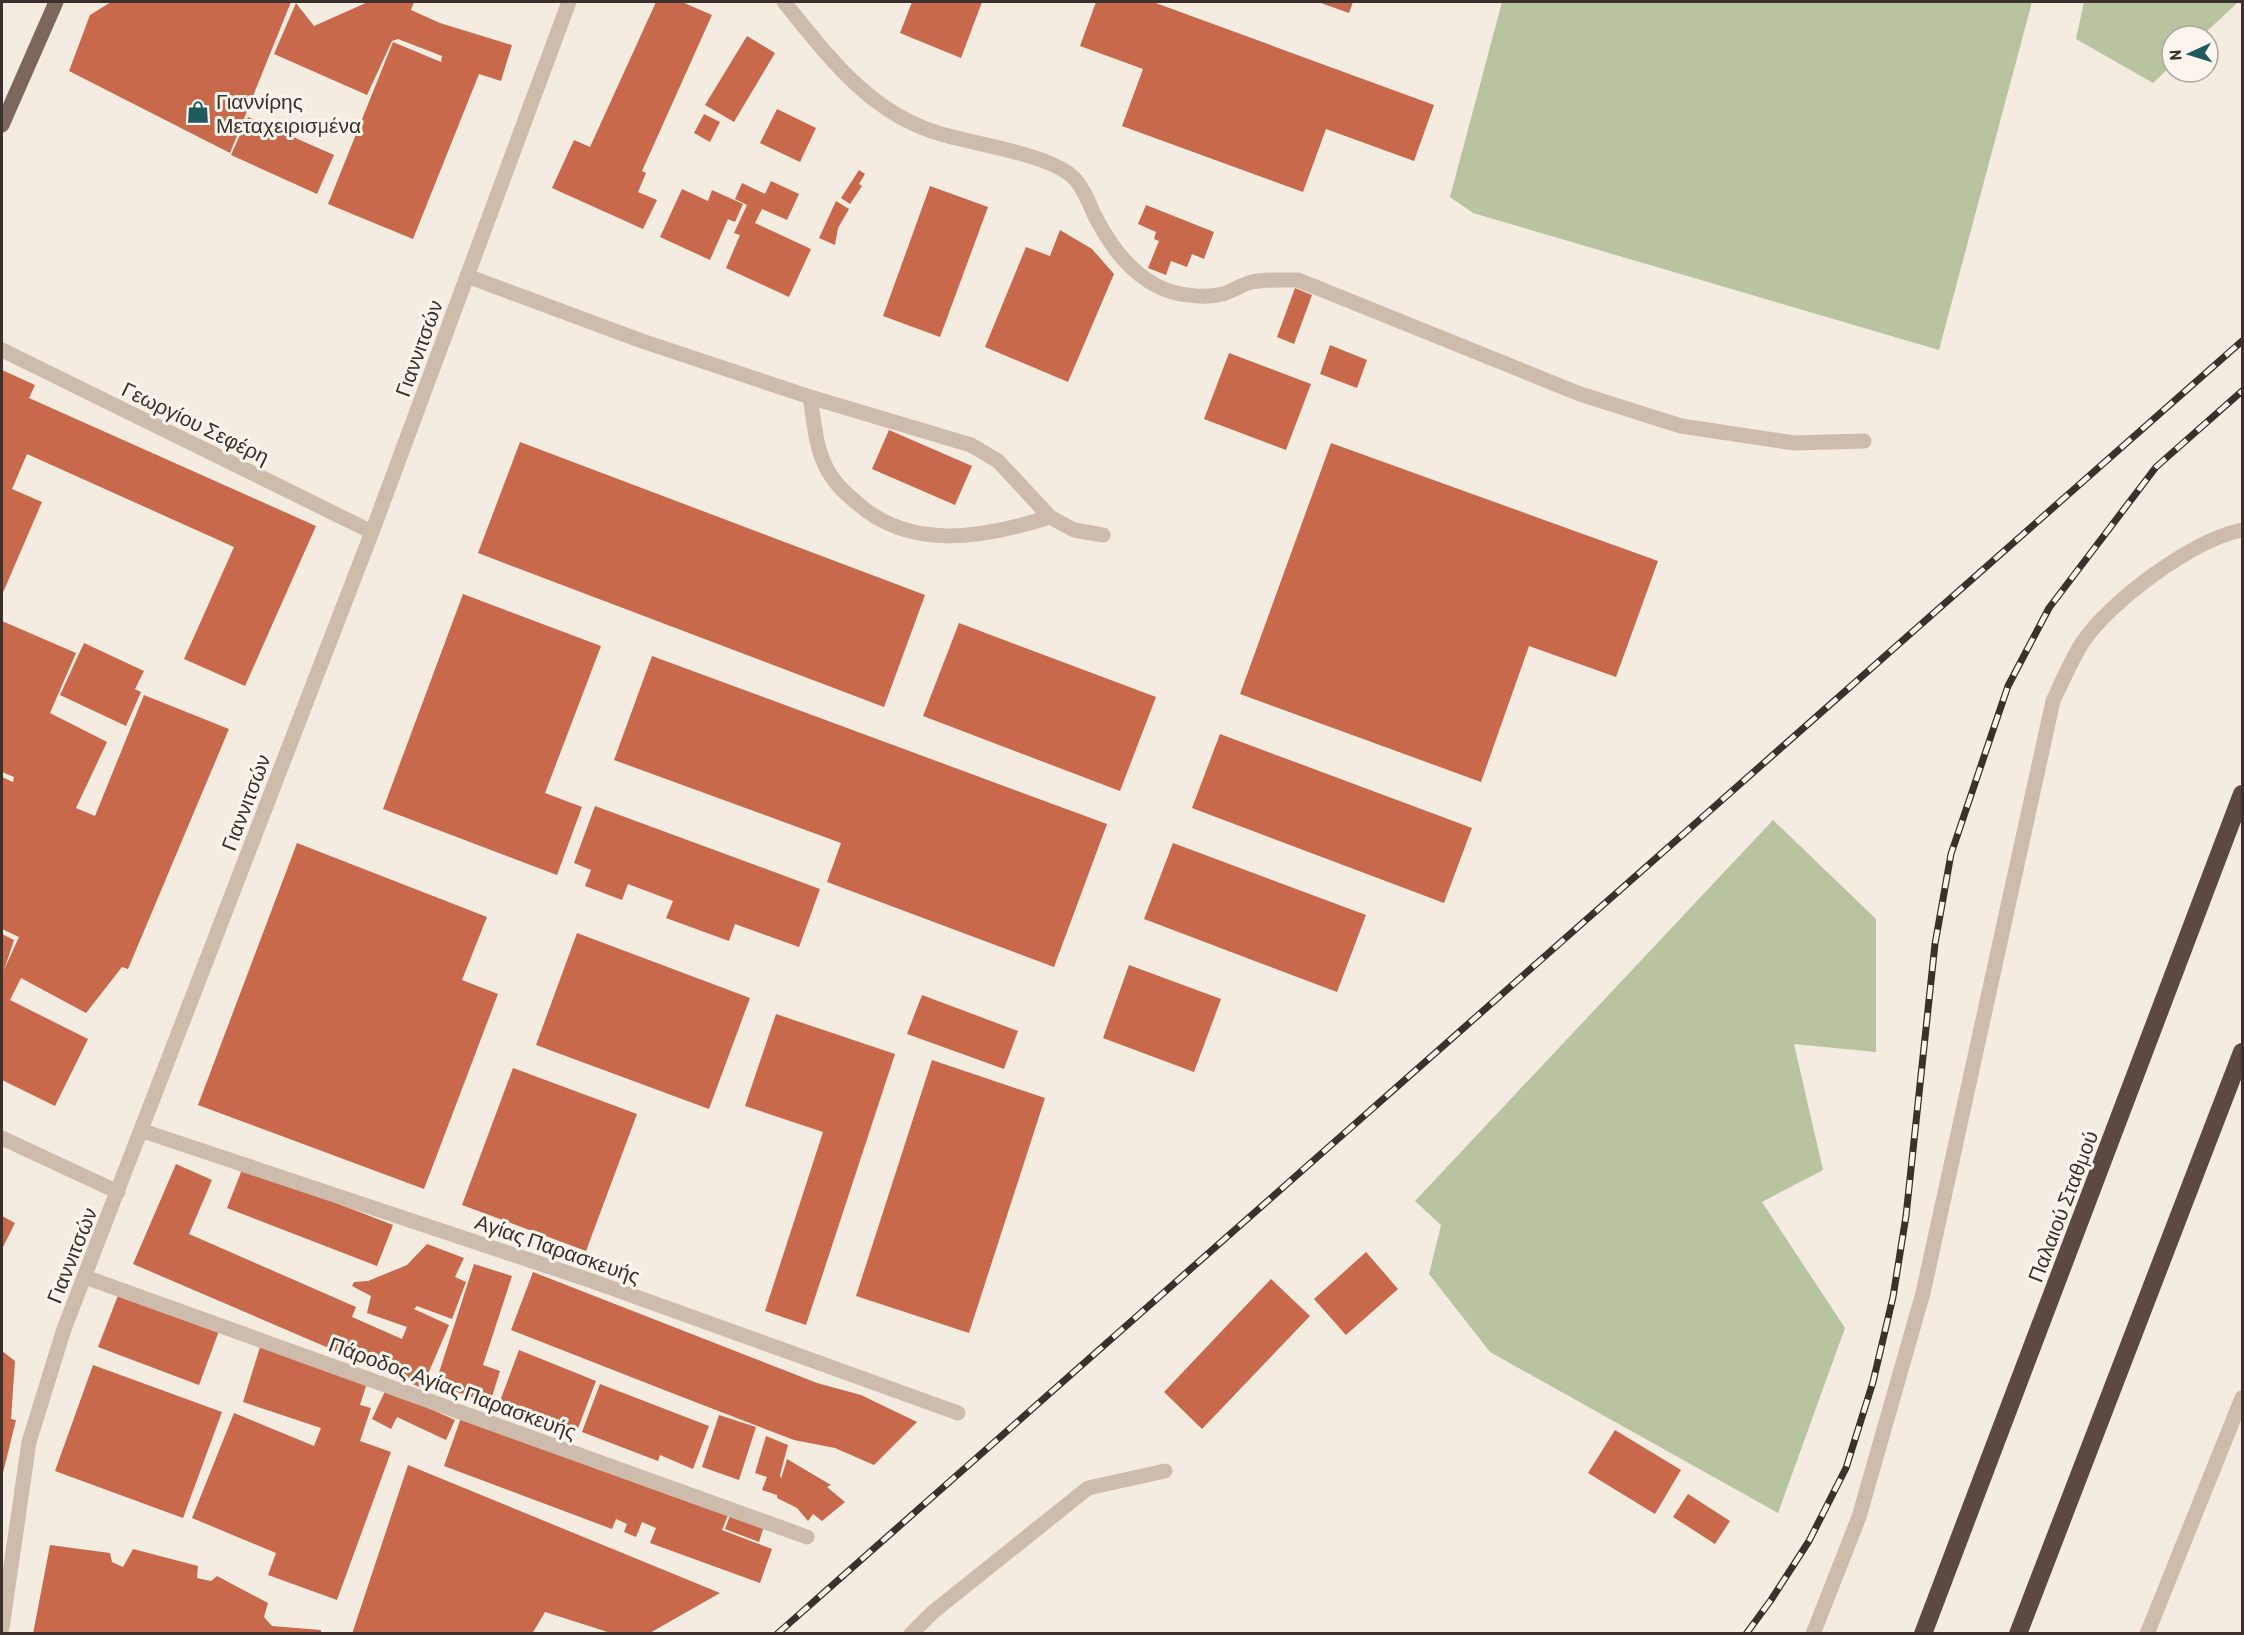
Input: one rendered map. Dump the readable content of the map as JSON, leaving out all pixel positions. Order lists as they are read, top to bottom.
{
  "streets": {
    "highway": ["Παλαιού Σταθμού"],
    "street": [
      "Γιαννιτσών",
      "Γεωργίου Σεφέρη",
      "Αγίας Παρασκευής",
      "Πάροδος Αγίας Παρασκευής"
    ]
  },
  "crossings": [
    ["Γιαννιτσών", "Γεωργίου Σεφέρη"],
    ["Γιαννιτσών", "Αγίας Παρασκευής"],
    ["Γιαννιτσών", "Πάροδος Αγίας Παρασκευής"]
  ],
  "places": {
    "shop": ["Γιαννίρης Μεταχειρισμένα"]
  },
  "north": "left"
}
